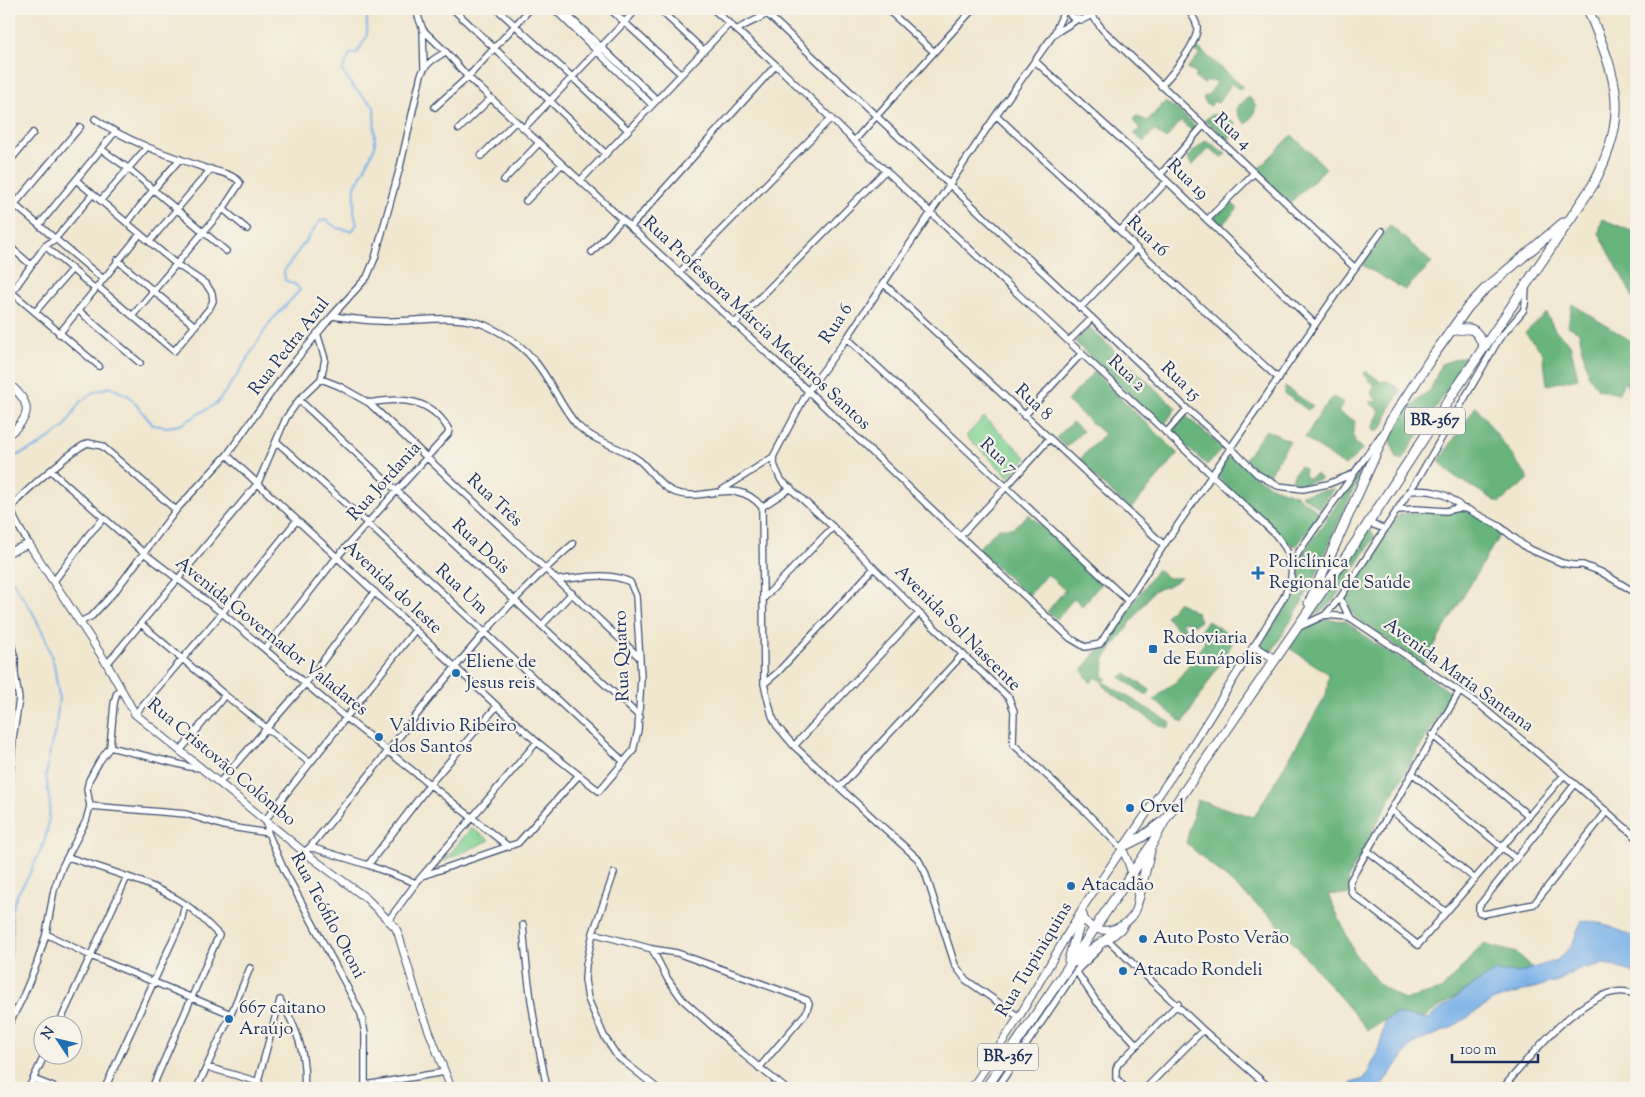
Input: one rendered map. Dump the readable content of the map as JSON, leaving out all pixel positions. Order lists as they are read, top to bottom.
{
  "streets": {
    "main road": ["BR-367"],
    "street": [
      "Rua 4",
      "Rua 19",
      "Rua 16",
      "Rua Professora Márcia Medeiros Santos",
      "Rua 6",
      "Rua Pedra Azul",
      "Rua 2",
      "Rua 15",
      "Rua 8",
      "Rua 7",
      "Rua Jordania",
      "Rua Três",
      "Rua Dois",
      "Avenida do leste",
      "Rua Um",
      "Avenida Sol Nascente",
      "Avenida Governador Valadares",
      "Rua Quatro",
      "Avenida Maria Santana",
      "Rua Cristovão Colômbo",
      "Rua Teófilo Otoni",
      "Rua Tupiniquins"
    ]
  },
  "crossings": [
    ["Rua 19", "Rua 6"],
    ["Rua 16", "Rua 6"],
    ["Rua Professora Márcia Medeiros Santos", "Rua 6"],
    ["Rua Professora Márcia Medeiros Santos", "Rua Pedra Azul"],
    ["Rua Professora Márcia Medeiros Santos", "Rua 7"],
    ["Rua 6", "Rua 2"],
    ["Rua 6", "Rua 15"],
    ["Rua 6", "Rua 8"],
    ["Rua 6", "Rua 7"],
    ["Rua 6", "Avenida Sol Nascente"],
    ["Rua Pedra Azul", "Avenida do leste"],
    ["Rua Pedra Azul", "Avenida Governador Valadares"],
    ["Rua Pedra Azul", "Rua Cristovão Colômbo"],
    ["Rua Jordania", "Rua Três"],
    ["Rua Jordania", "Rua Dois"],
    ["Rua Jordania", "Avenida do leste"],
    ["Rua Jordania", "Rua Um"],
    ["Rua Jordania", "Avenida Governador Valadares"],
    ["Rua Três", "Rua Quatro"],
    ["Rua Dois", "Rua Quatro"],
    ["Avenida do leste", "Rua Quatro"],
    ["Rua Um", "Rua Quatro"],
    ["Avenida Sol Nascente", "Rua Tupiniquins"],
    ["Rua Cristovão Colômbo", "Rua Teófilo Otoni"]
  ],
  "places": {
    "health": ["Policlínica Regional de Saúde"],
    "transit": ["Rodoviaria de Eunápolis"],
    "other": [
      "Eliene de Jesus reis",
      "Valdivio Ribeiro dos Santos",
      "Orvel",
      "Atacadão",
      "Auto Posto Verão",
      "Atacado Rondeli",
      "667 caitano Araújo"
    ]
  },
  "scale_bar": "100 m",
  "north": "top left"
}
